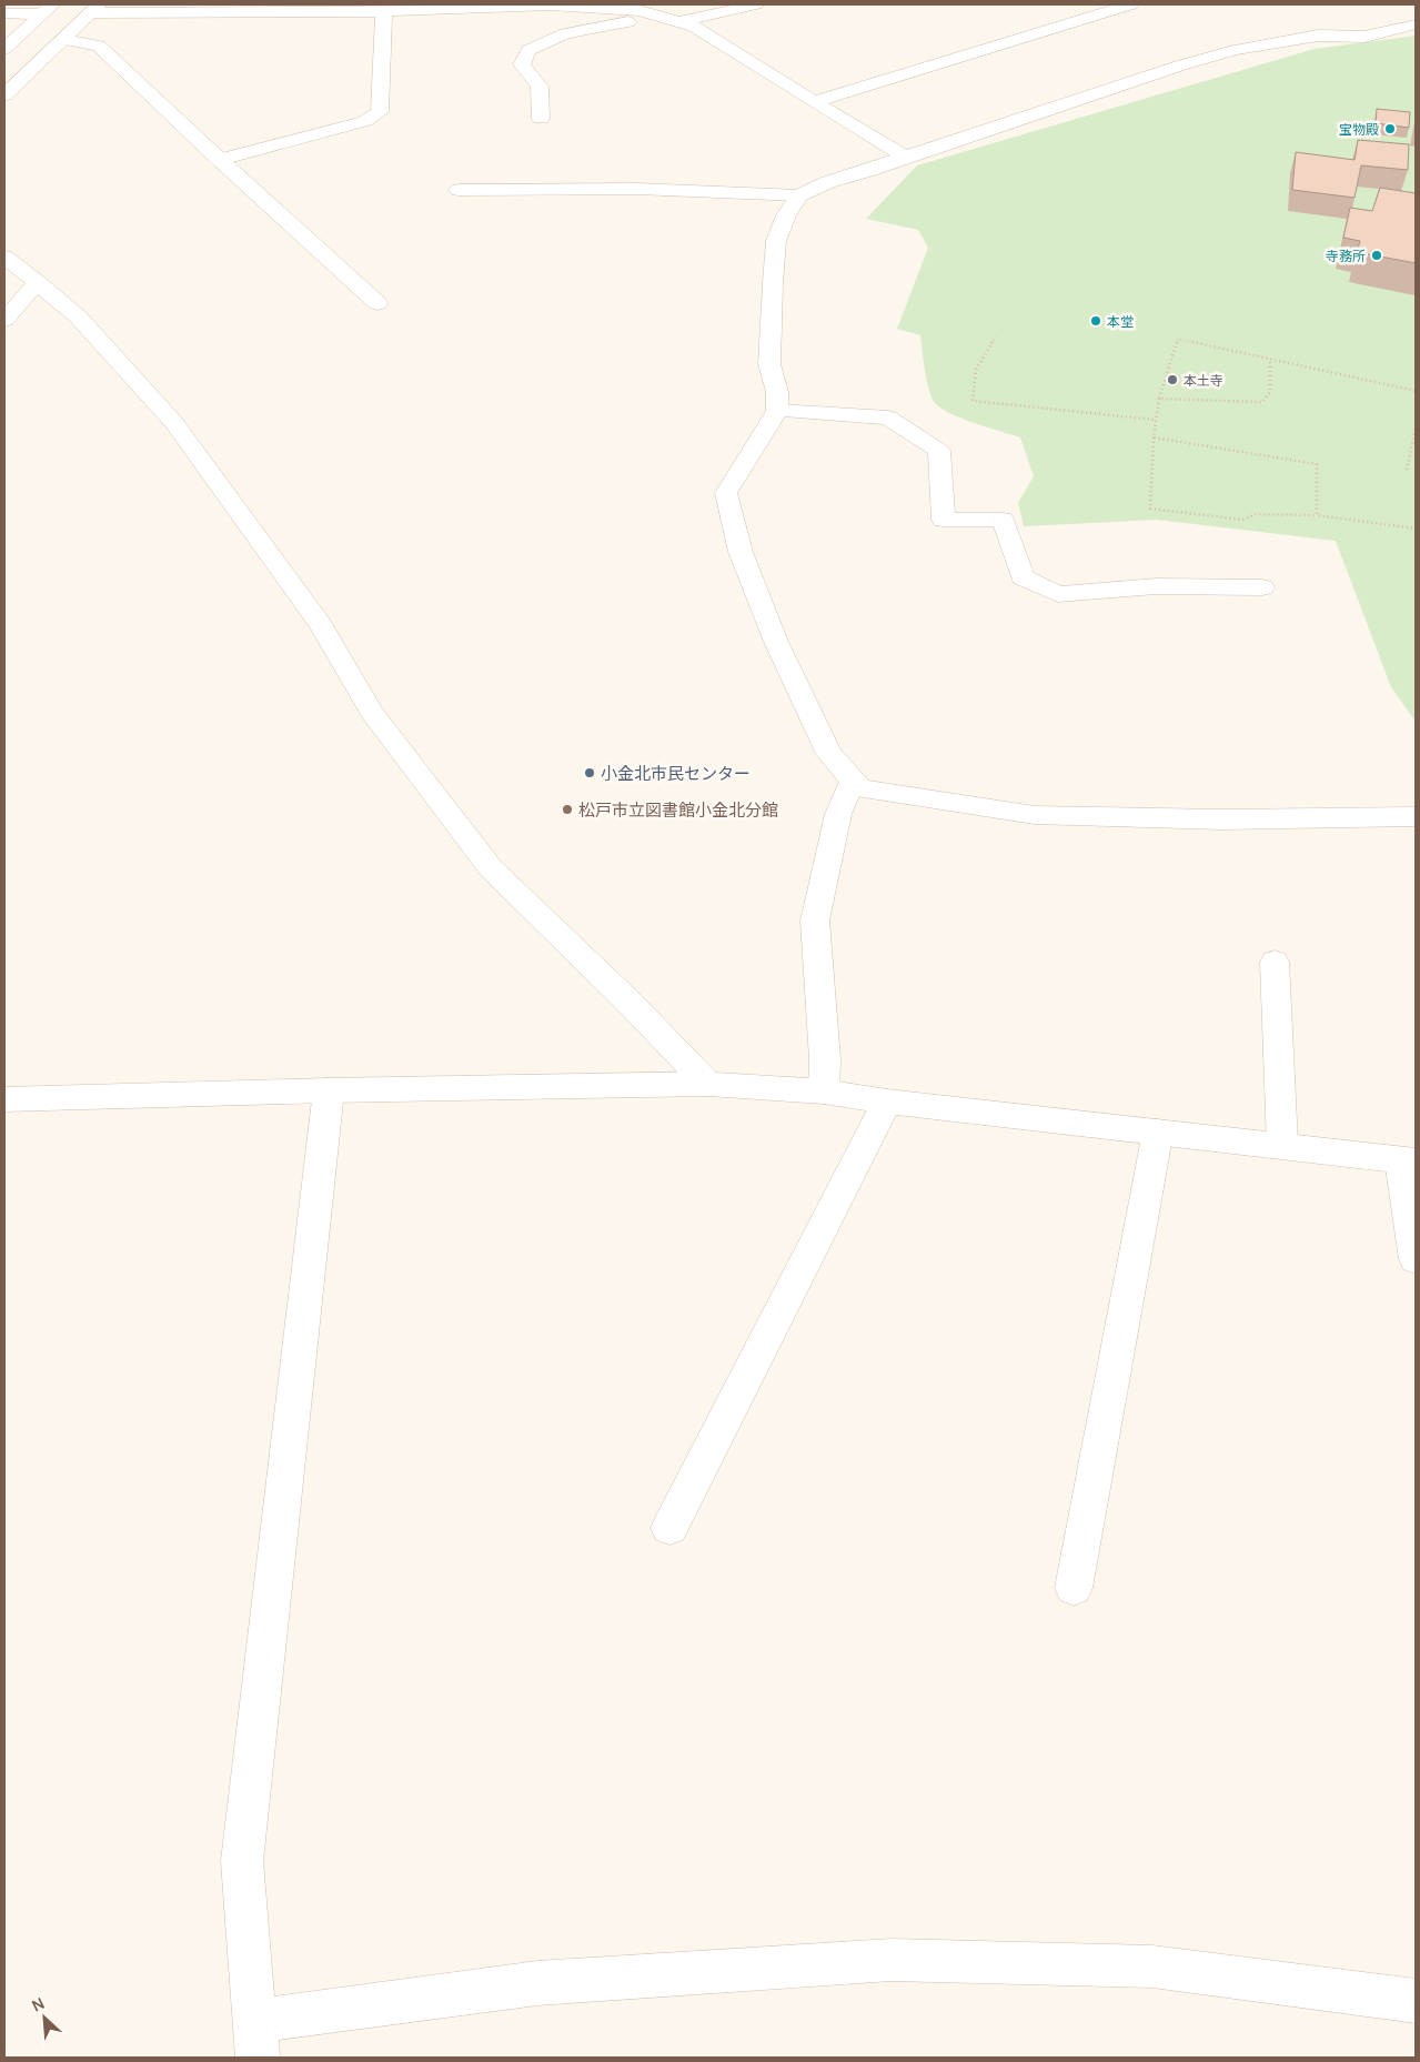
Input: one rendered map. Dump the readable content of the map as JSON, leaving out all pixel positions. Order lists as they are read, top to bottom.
{
  "places": [
    "宝物殿",
    "寺務所",
    "本堂",
    "本土寺",
    "小金北市民センター",
    "松戸市立図書館小金北分館"
  ],
  "north": "top left"
}
